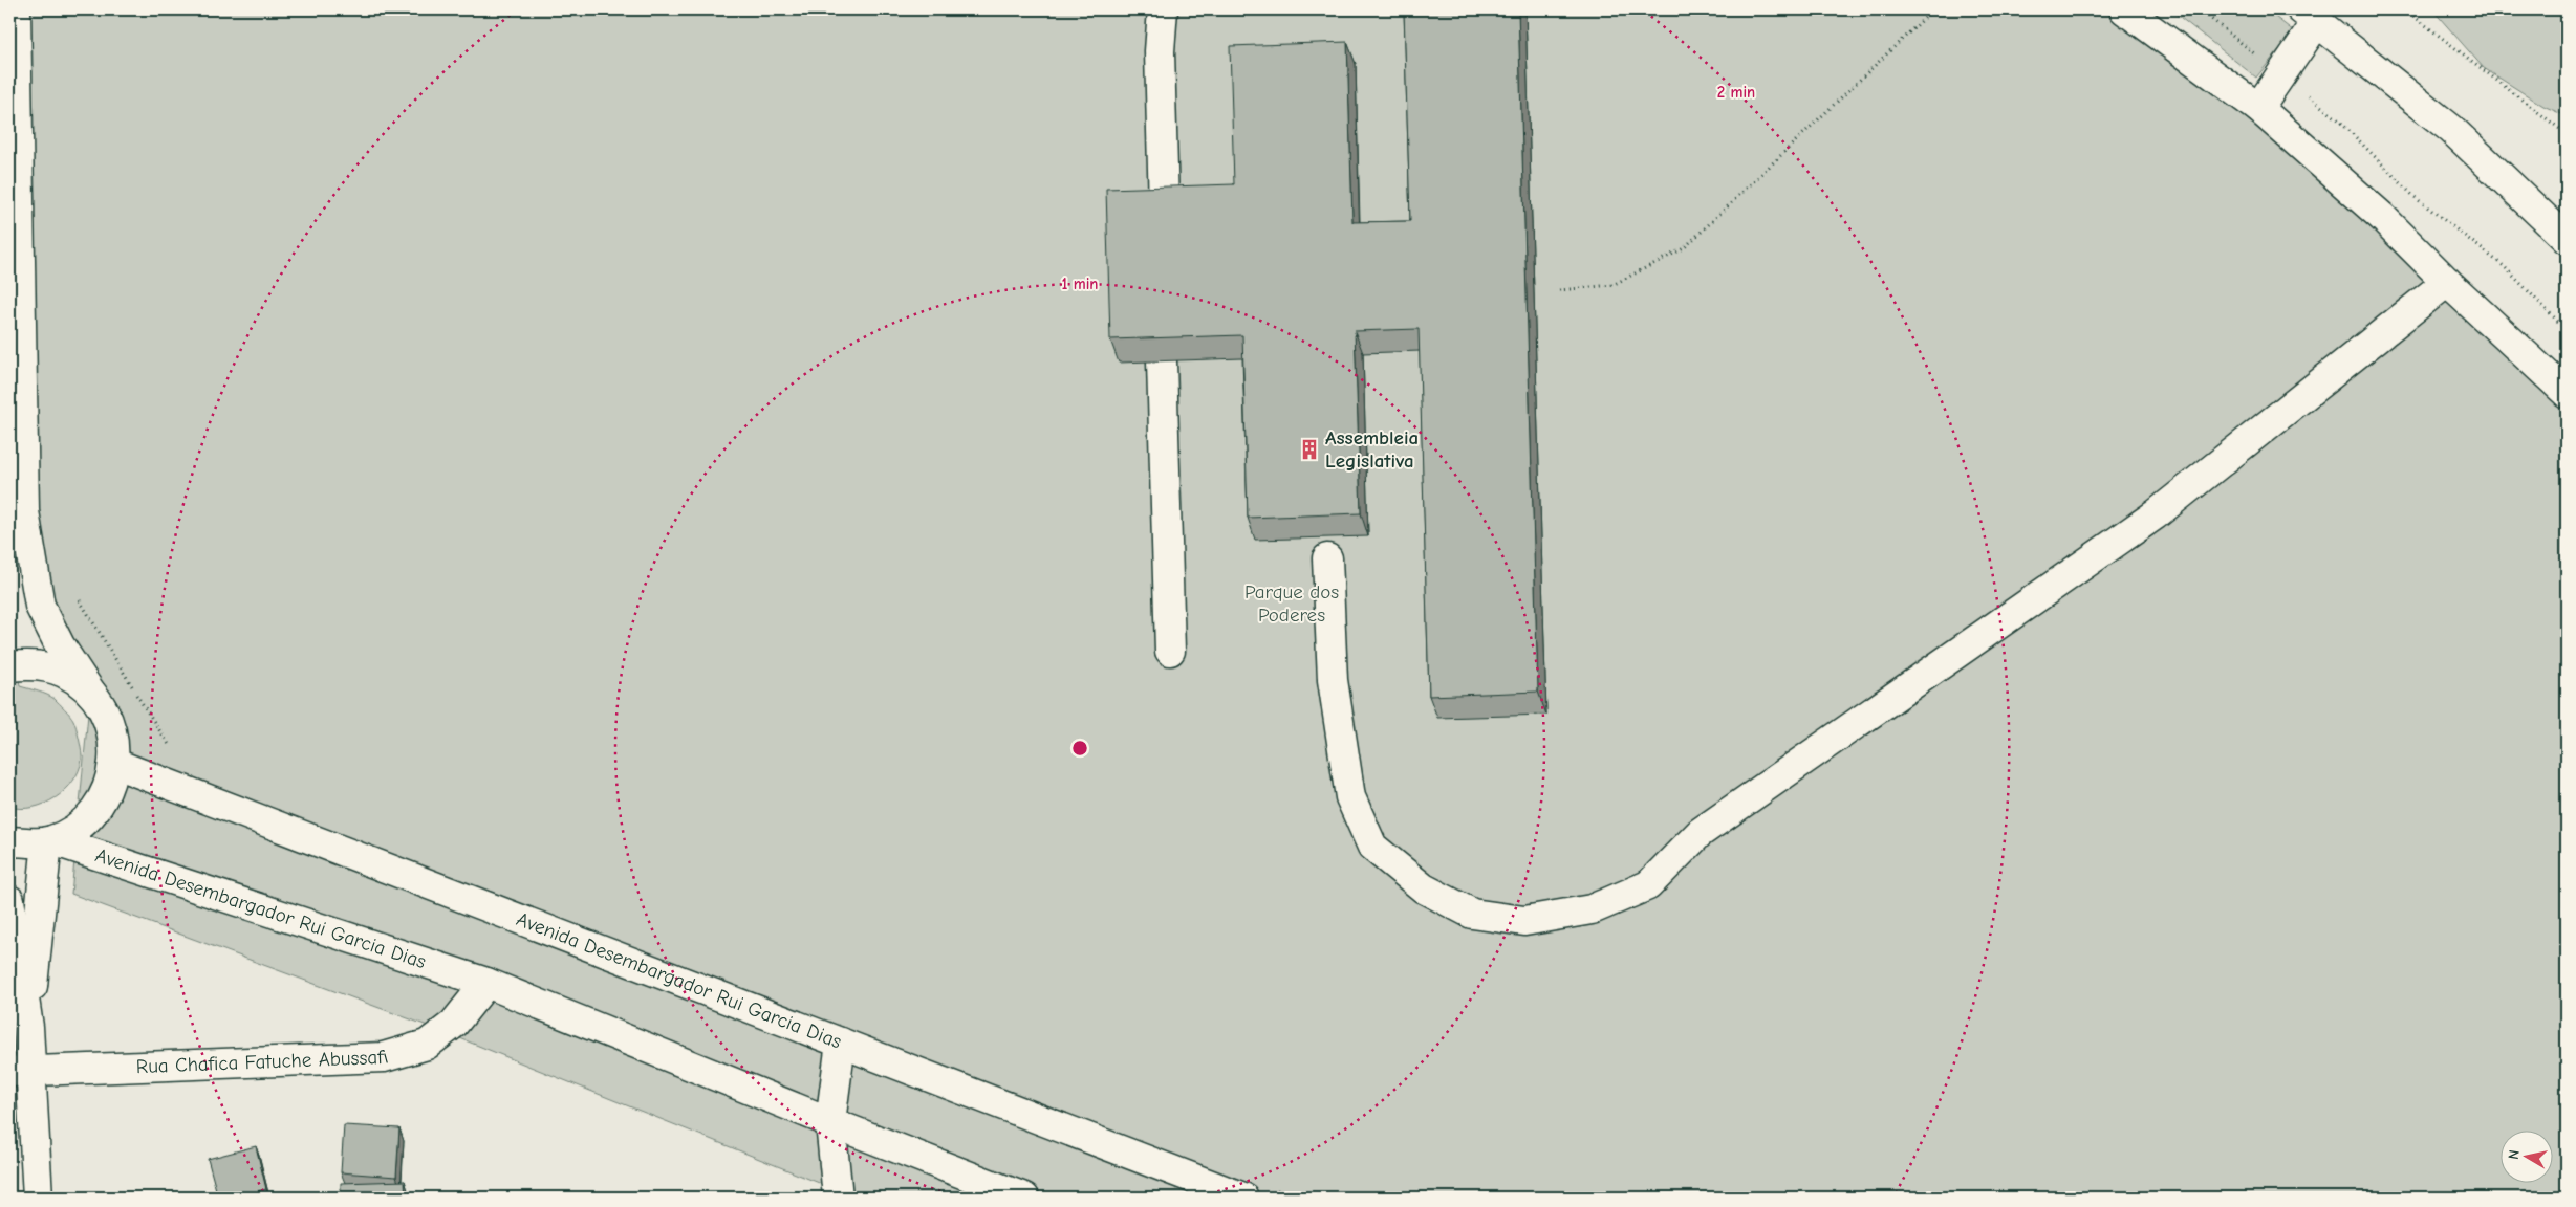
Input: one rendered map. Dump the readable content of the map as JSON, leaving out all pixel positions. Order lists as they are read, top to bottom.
{
  "streets": {
    "main road": ["Avenida Desembargador Rui Garcia Dias", "Rua Chafica Fatuche Abussafi"]
  },
  "crossings": [
    ["Avenida Desembargador Rui Garcia Dias", "Rua Chafica Fatuche Abussafi"]
  ],
  "parks": ["Parque dos Poderes"],
  "places": {
    "building": ["Assembleia Legislativa"]
  },
  "north": "left",
  "rings": ["2 min", "1 min"]
}
